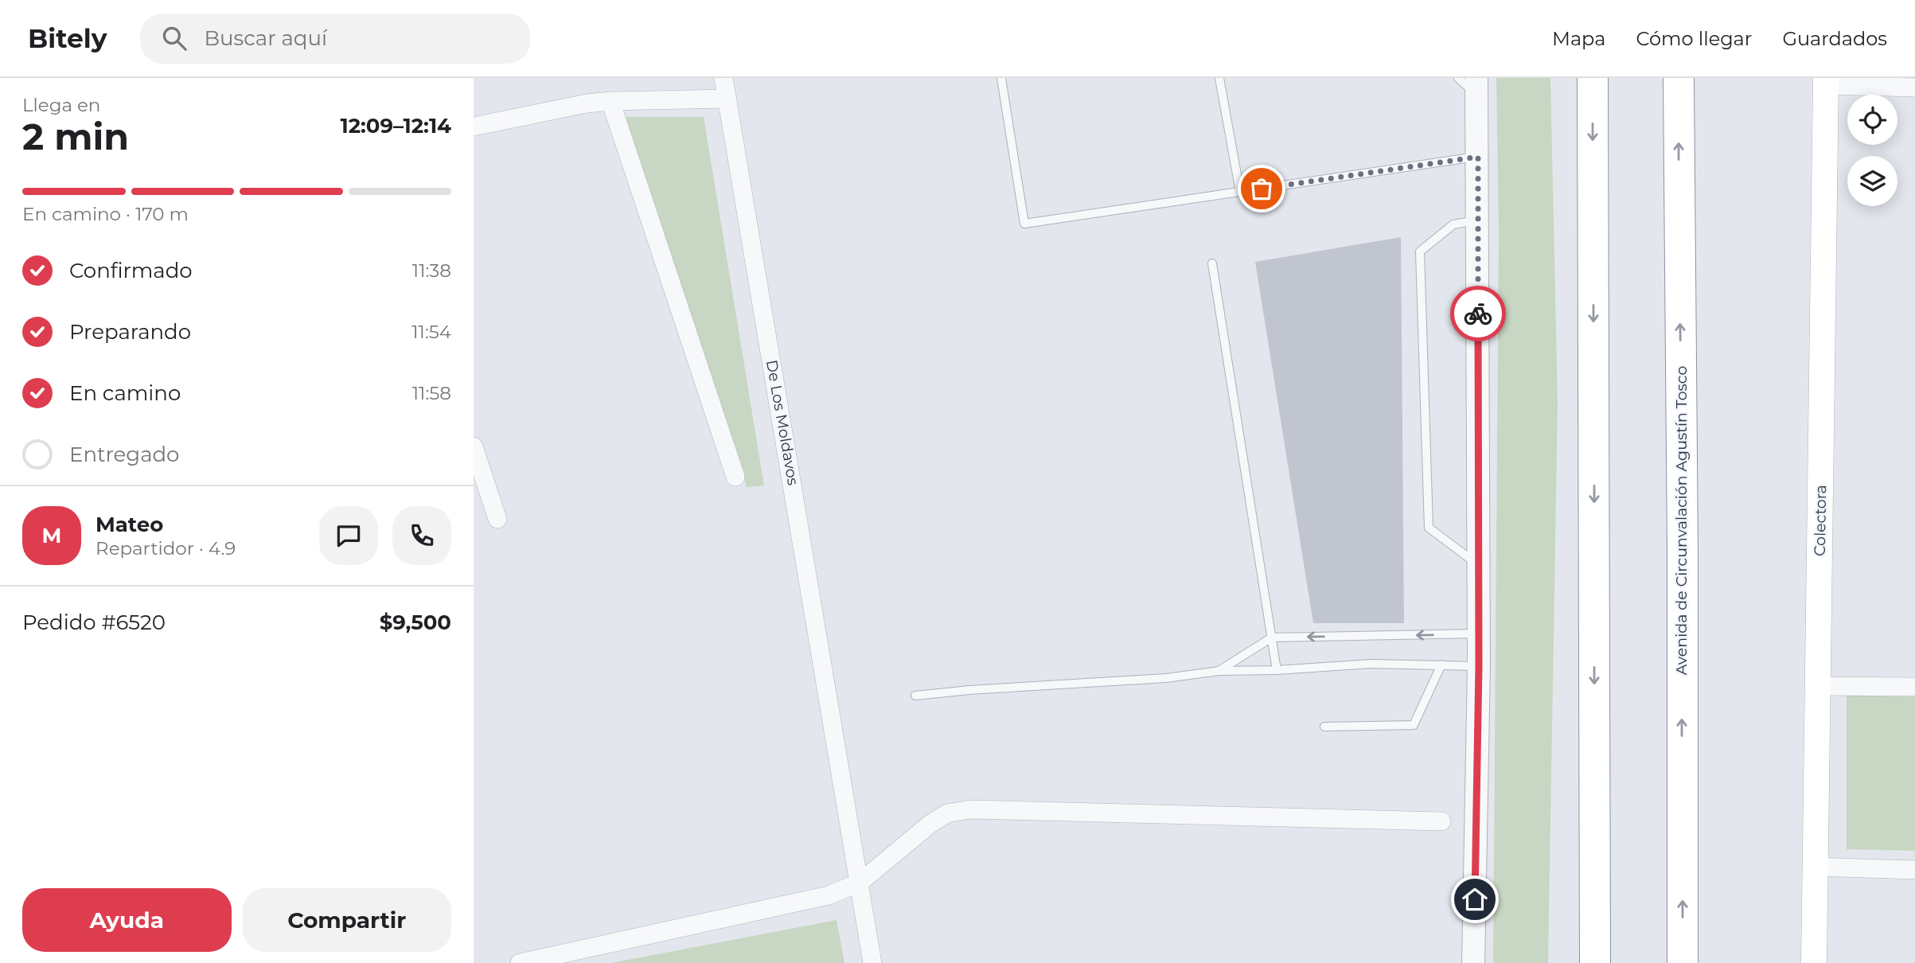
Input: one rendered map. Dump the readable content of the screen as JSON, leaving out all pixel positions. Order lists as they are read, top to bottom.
{
  "streets": {
    "highway": ["Avenida de Circunvalación Agustín Tosco"],
    "main road": ["Colectora"],
    "street": ["De Los Moldavos"]
  },
  "page": {
    "header": "Bitely",
    "search": "Buscar aquí",
    "nav": ["Mapa", "Cómo llegar", "Guardados"],
    "heading": ["2 min", "Llega en", "12:09–12:14"],
    "panel": [
      "Mateo",
      "Repartidor · 4.9",
      "Pedido #6520",
      "$9,500"
    ],
    "bar": "En camino · 170 m",
    "list": [
      ["Confirmado", "11:38"],
      ["Preparando", "11:54"],
      ["En camino", "11:58"],
      "Entregado"
    ],
    "round": "M",
    "buttons": ["Ayuda", "Compartir"]
  }
}
